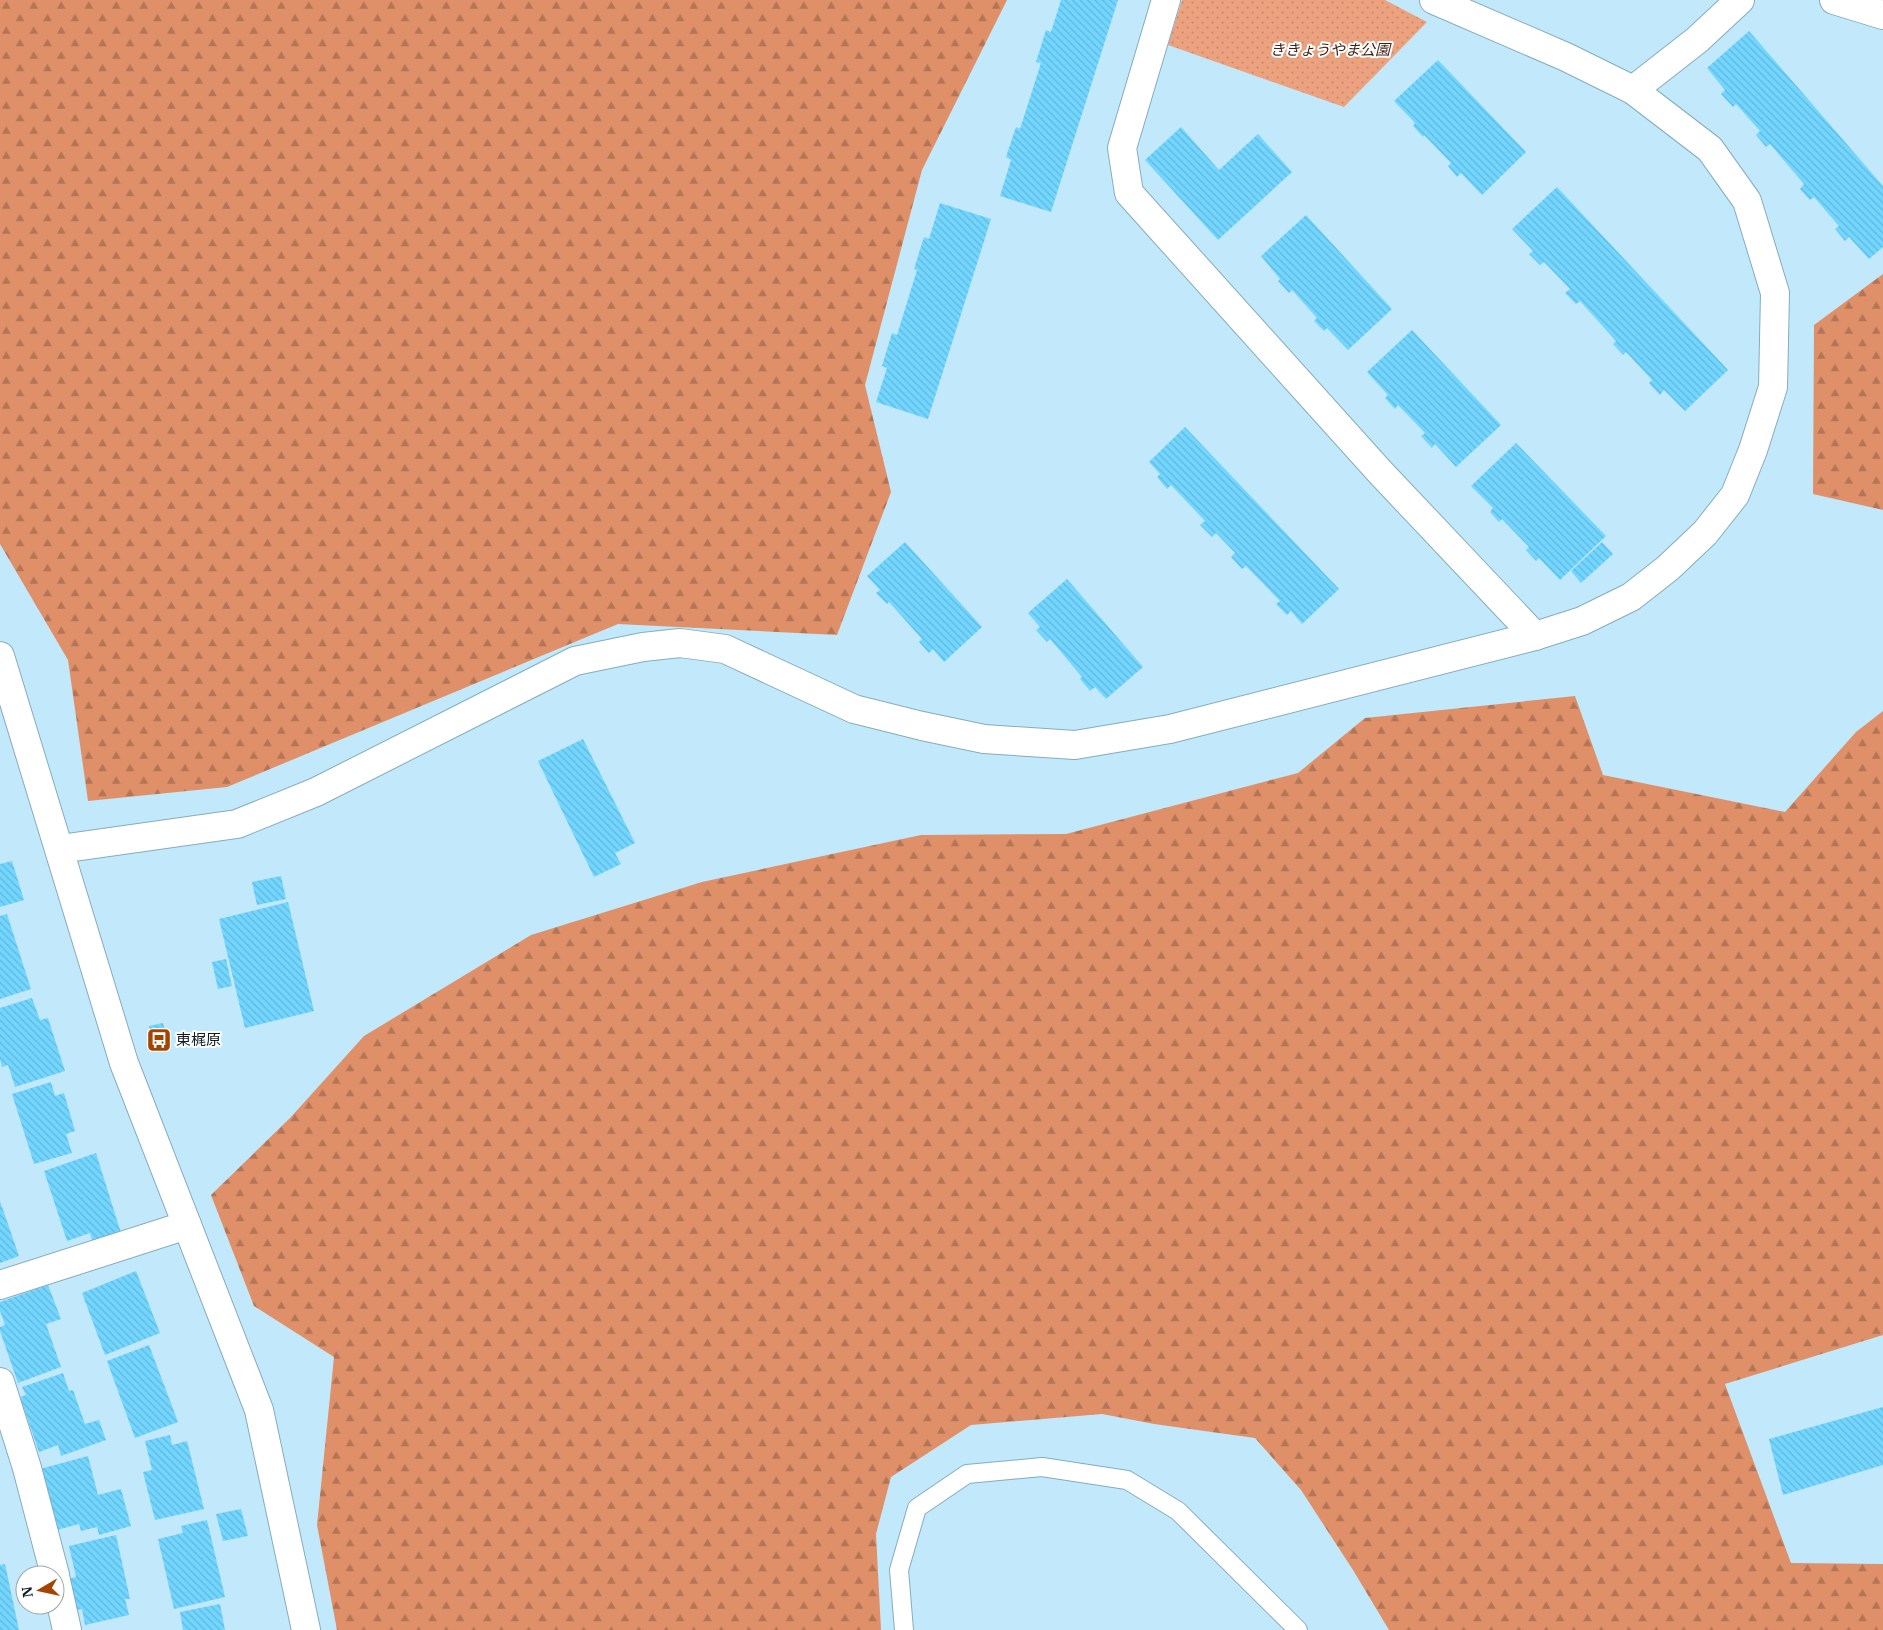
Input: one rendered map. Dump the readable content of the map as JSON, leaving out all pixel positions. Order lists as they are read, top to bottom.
{
  "parks": ["ききょうやま公園"],
  "places": {
    "bus stop": ["東梶原"]
  },
  "north": "left"
}
